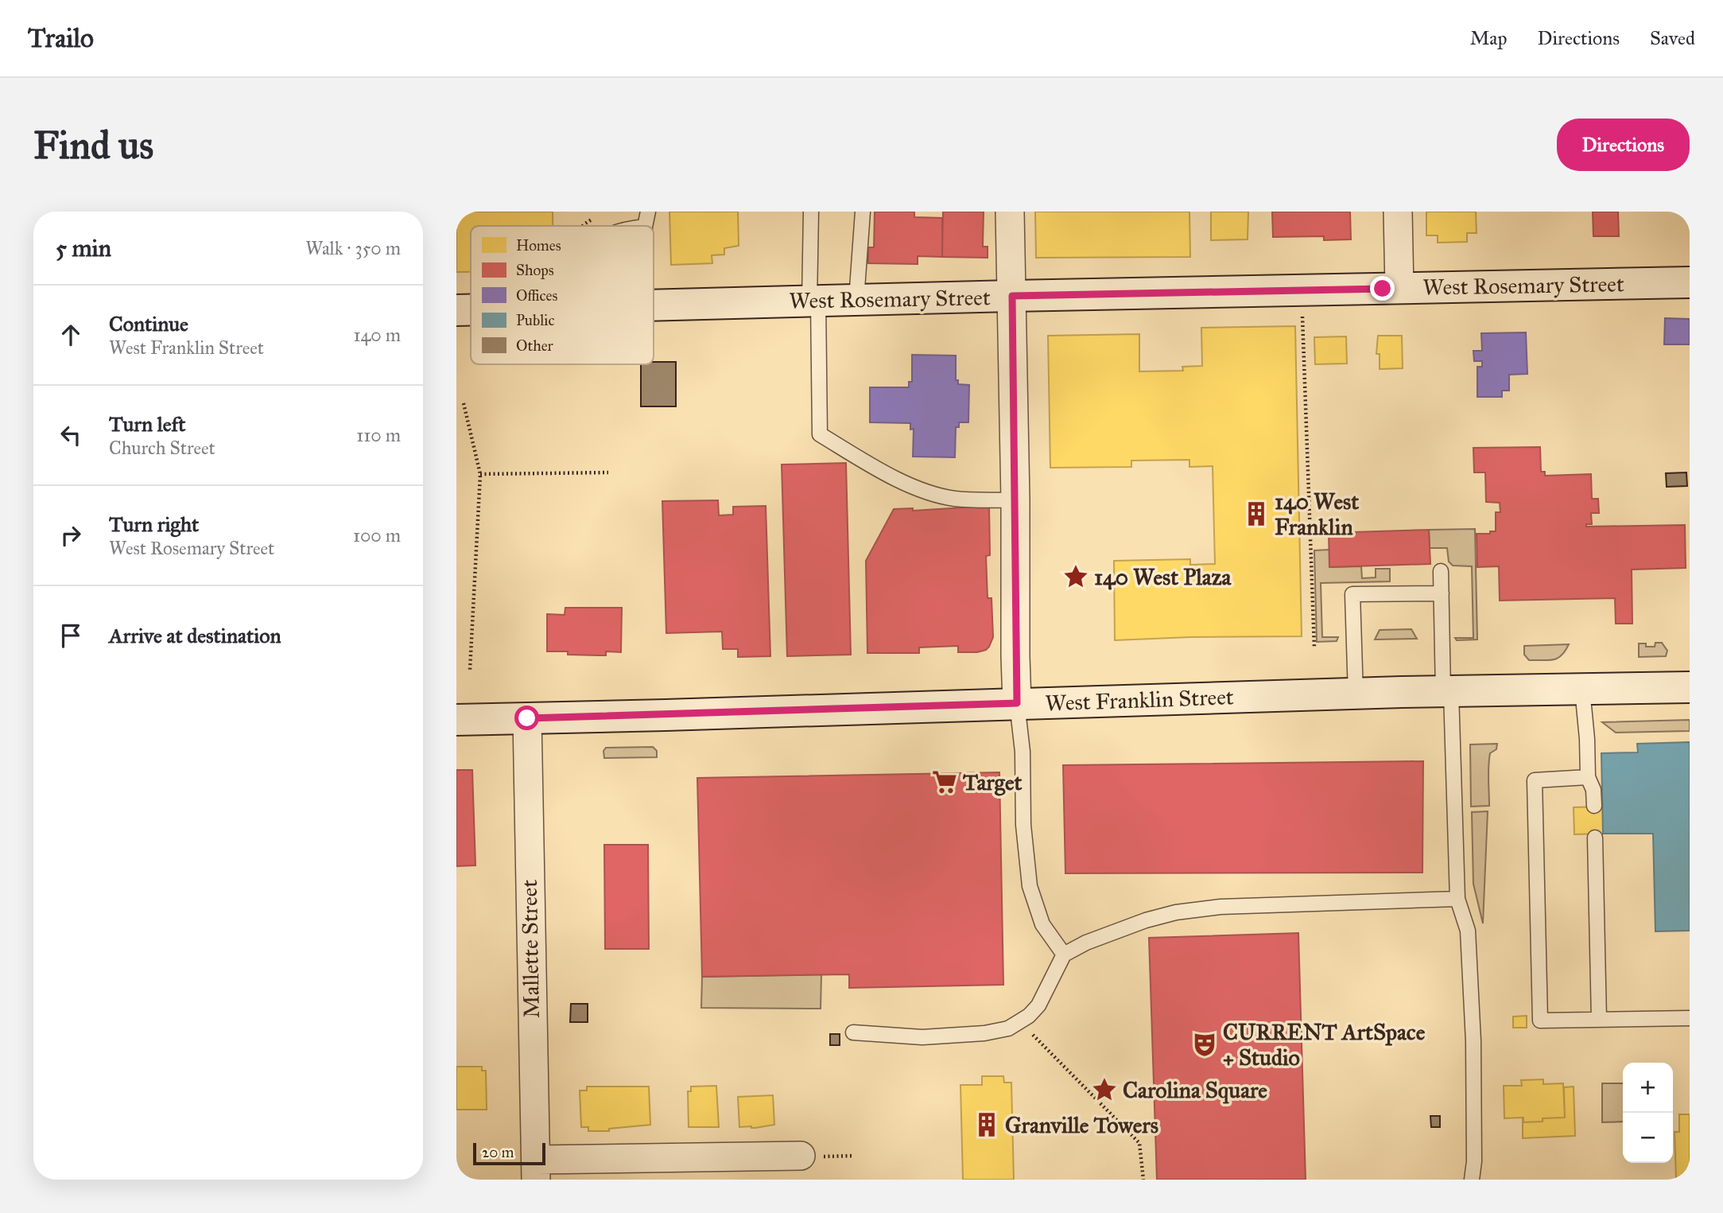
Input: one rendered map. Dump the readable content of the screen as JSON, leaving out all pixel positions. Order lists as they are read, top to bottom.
{
  "streets": {
    "street": ["West Rosemary Street", "West Franklin Street", "Mallette Street"]
  },
  "crossings": [
    ["West Franklin Street", "Mallette Street"]
  ],
  "places": {
    "building": ["140 West Franklin", "Granville Towers"],
    "place": ["140 West Plaza", "Carolina Square"],
    "supermarket": ["Target"],
    "theatre": ["CURRENT ArtSpace + Studio"]
  },
  "legend": [
    "Homes",
    "Shops",
    "Offices",
    "Public",
    "Other"
  ],
  "scale_bar": "20 m",
  "page": {
    "header": "Trailo",
    "nav": ["Map", "Directions", "Saved"],
    "buttons": "Directions",
    "title": "Find us",
    "heading": ["5 min", "Walk · 350 m"],
    "list": [
      ["Continue", "West Franklin Street", "140 m"],
      ["Turn left", "Church Street", "110 m"],
      ["Turn right", "West Rosemary Street", "100 m"],
      "Arrive at destination"
    ],
    "map_buttons": ["+", "−"],
    "scale": "20 m"
  }
}
